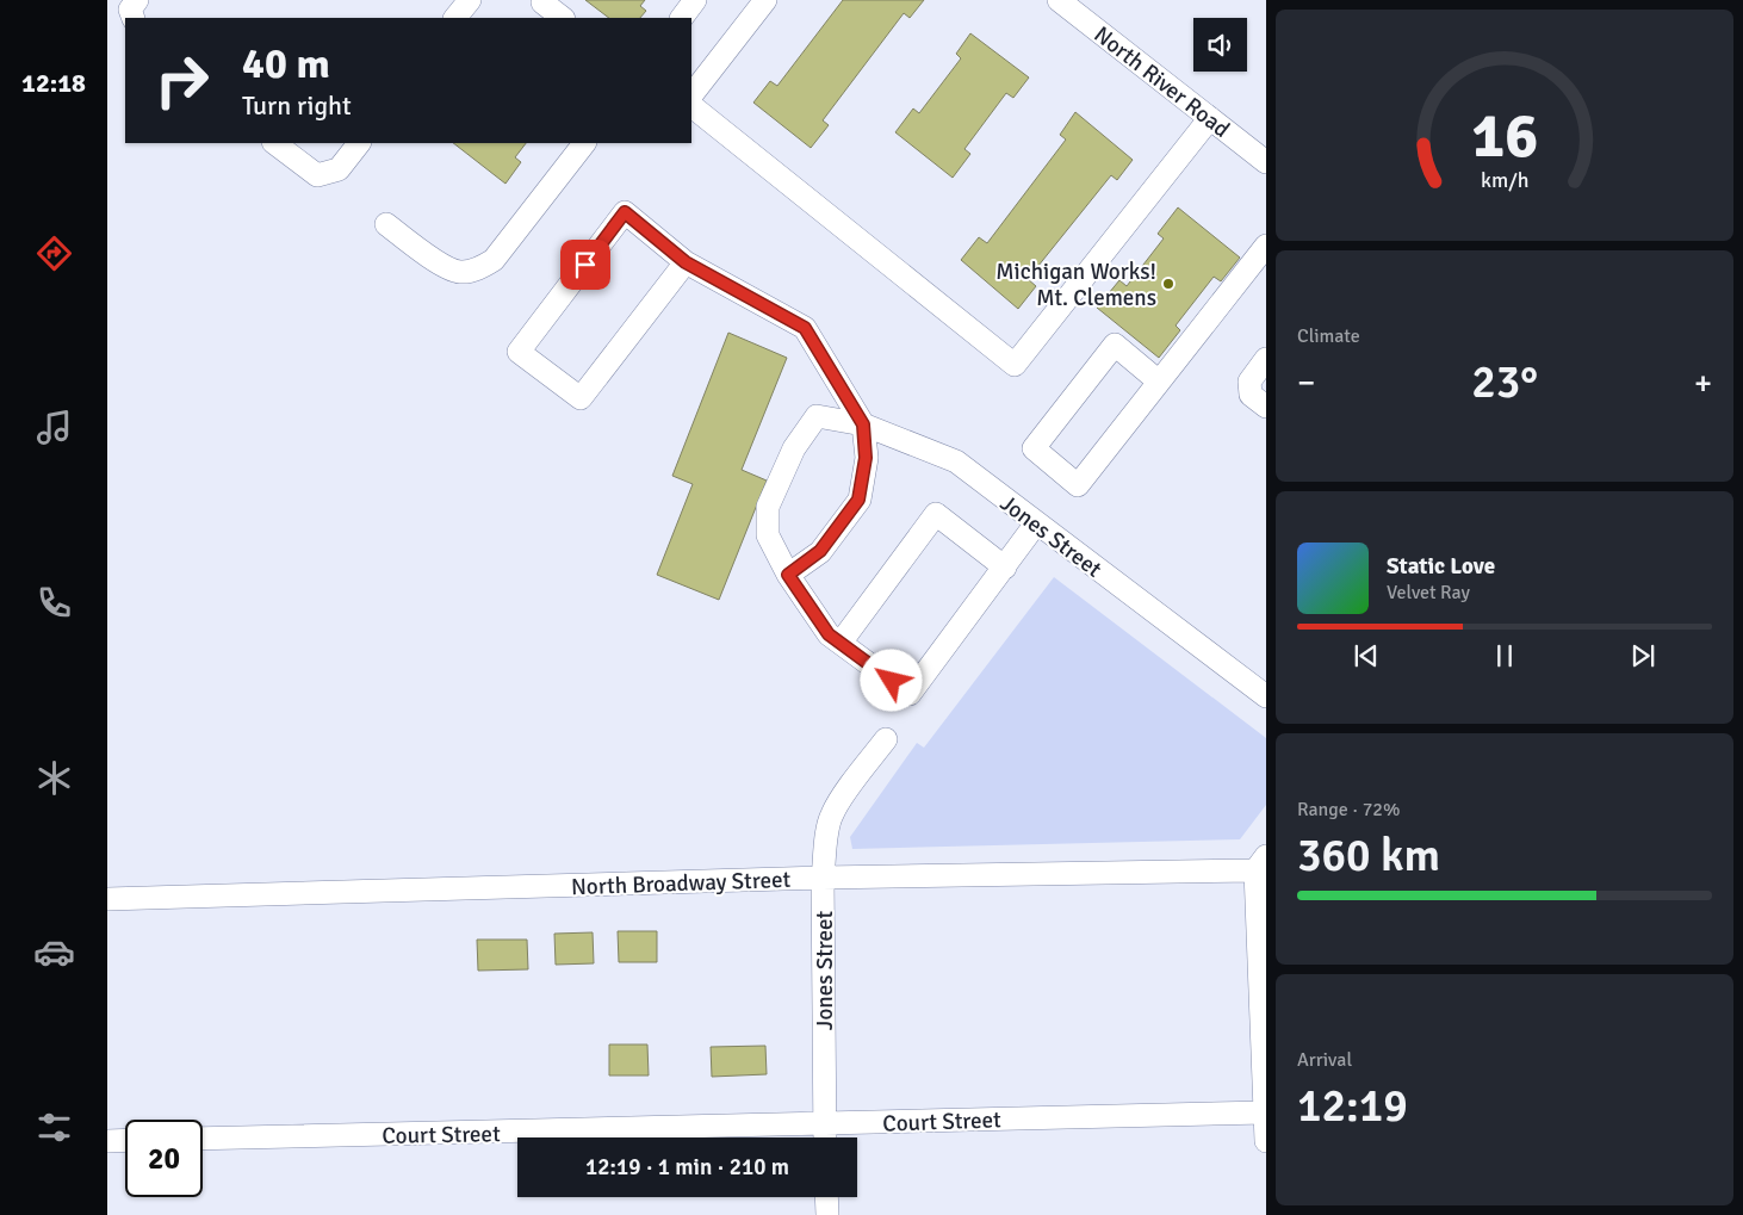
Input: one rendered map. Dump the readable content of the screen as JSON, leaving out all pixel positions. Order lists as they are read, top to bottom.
{
  "streets": {
    "street": [
      "North River Road",
      "Jones Street",
      "North Broadway Street",
      "Court Street"
    ]
  },
  "crossings": [
    ["Jones Street", "North Broadway Street"],
    ["Jones Street", "Court Street"]
  ],
  "places": ["Michigan Works! Mt. Clemens"],
  "page": {
    "tabs": "12:18",
    "turn": ["40 m", "Turn right"],
    "tile": [
      "Climate",
      ["Range · 72%", "360 km"],
      ["Arrival", "12:19"]
    ],
    "heat": ["−", "23°", "+"],
    "song": ["Static Love", "Velvet Ray"],
    "limit": "20",
    "trip": "12:19 · 1 min · 210 m",
    "gauge": ["16", "km/h"]
  }
}
